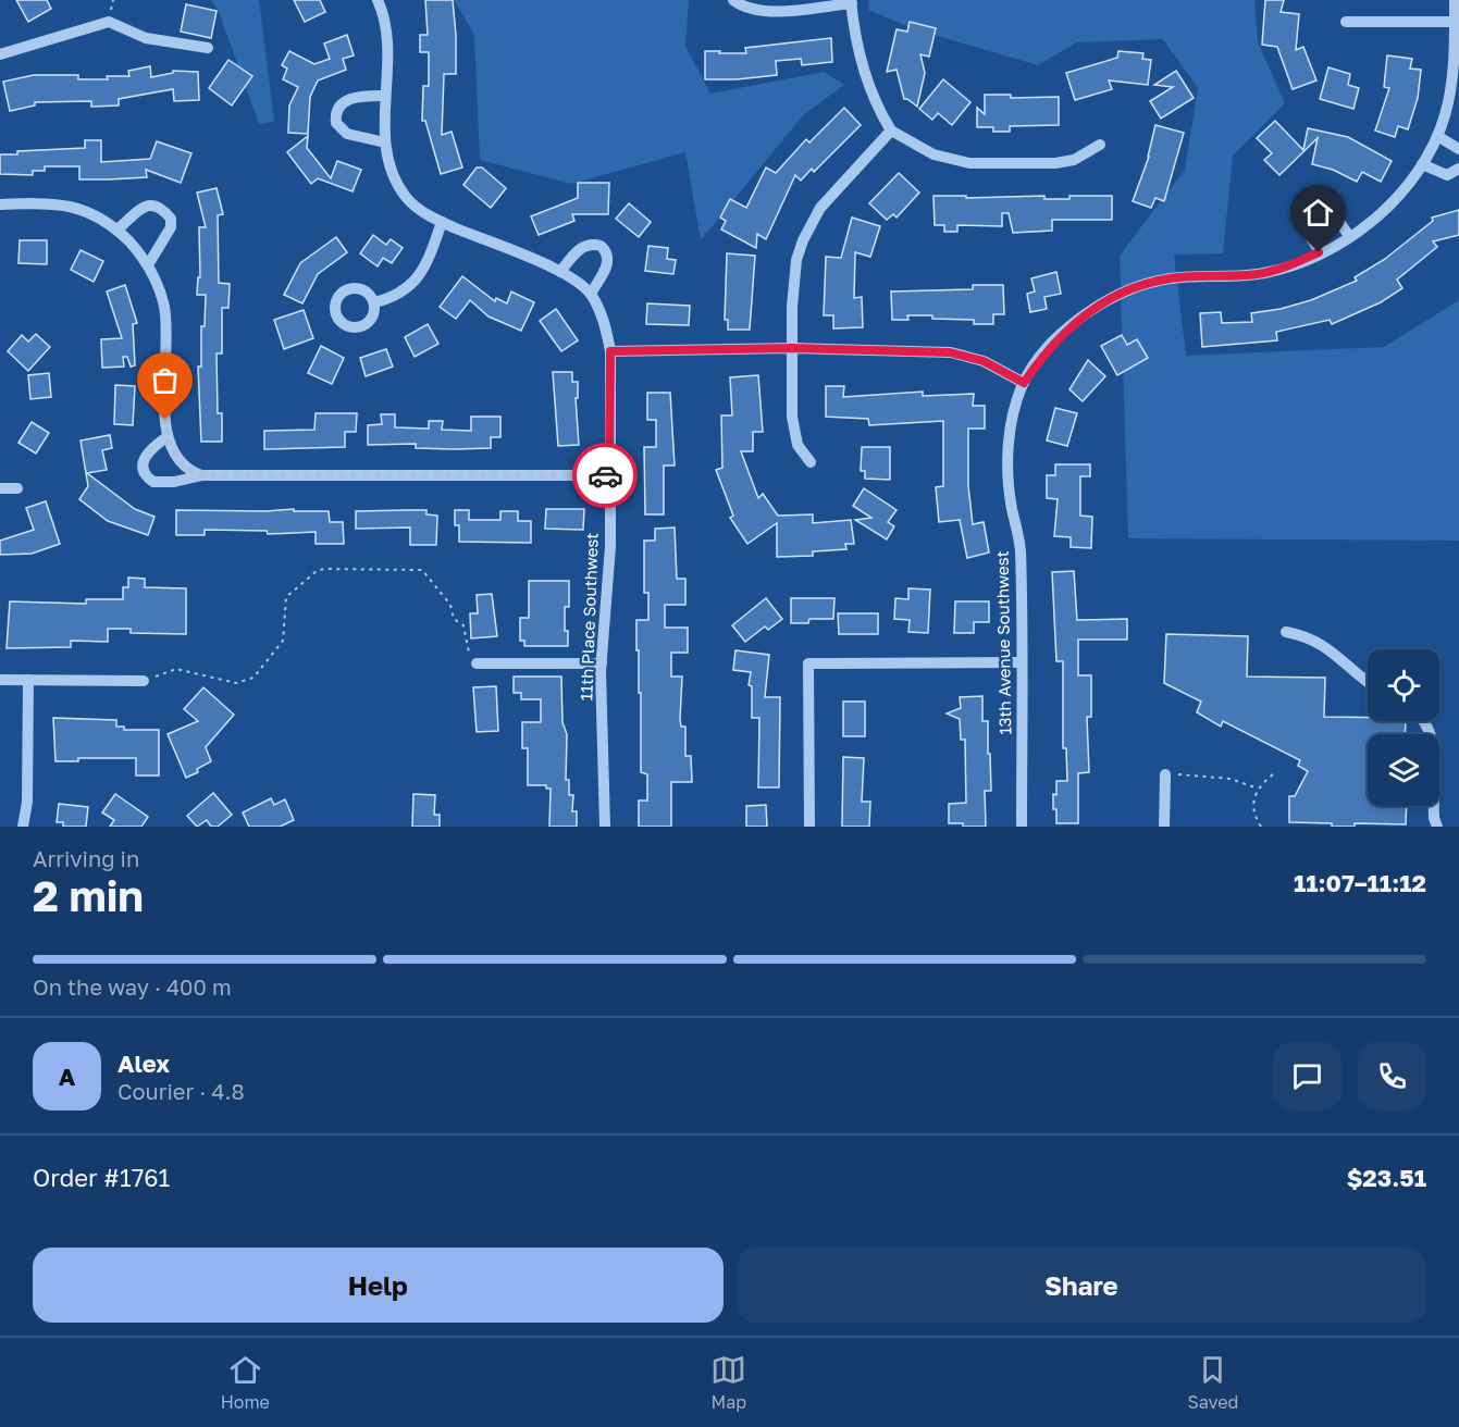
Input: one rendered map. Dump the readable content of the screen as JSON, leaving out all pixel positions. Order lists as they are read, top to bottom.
{
  "streets": {
    "street": ["11th Place Southwest", "13th Avenue Southwest"]
  },
  "page": {
    "heading": ["2 min", "Arriving in", "11:07–11:12"],
    "panel": [
      "Alex",
      "Courier · 4.8",
      "Order #1761",
      "$23.51"
    ],
    "bar": "On the way · 400 m",
    "round": "A",
    "buttons": ["Help", "Share"],
    "tabs": ["Home", "Map", "Saved"]
  }
}
